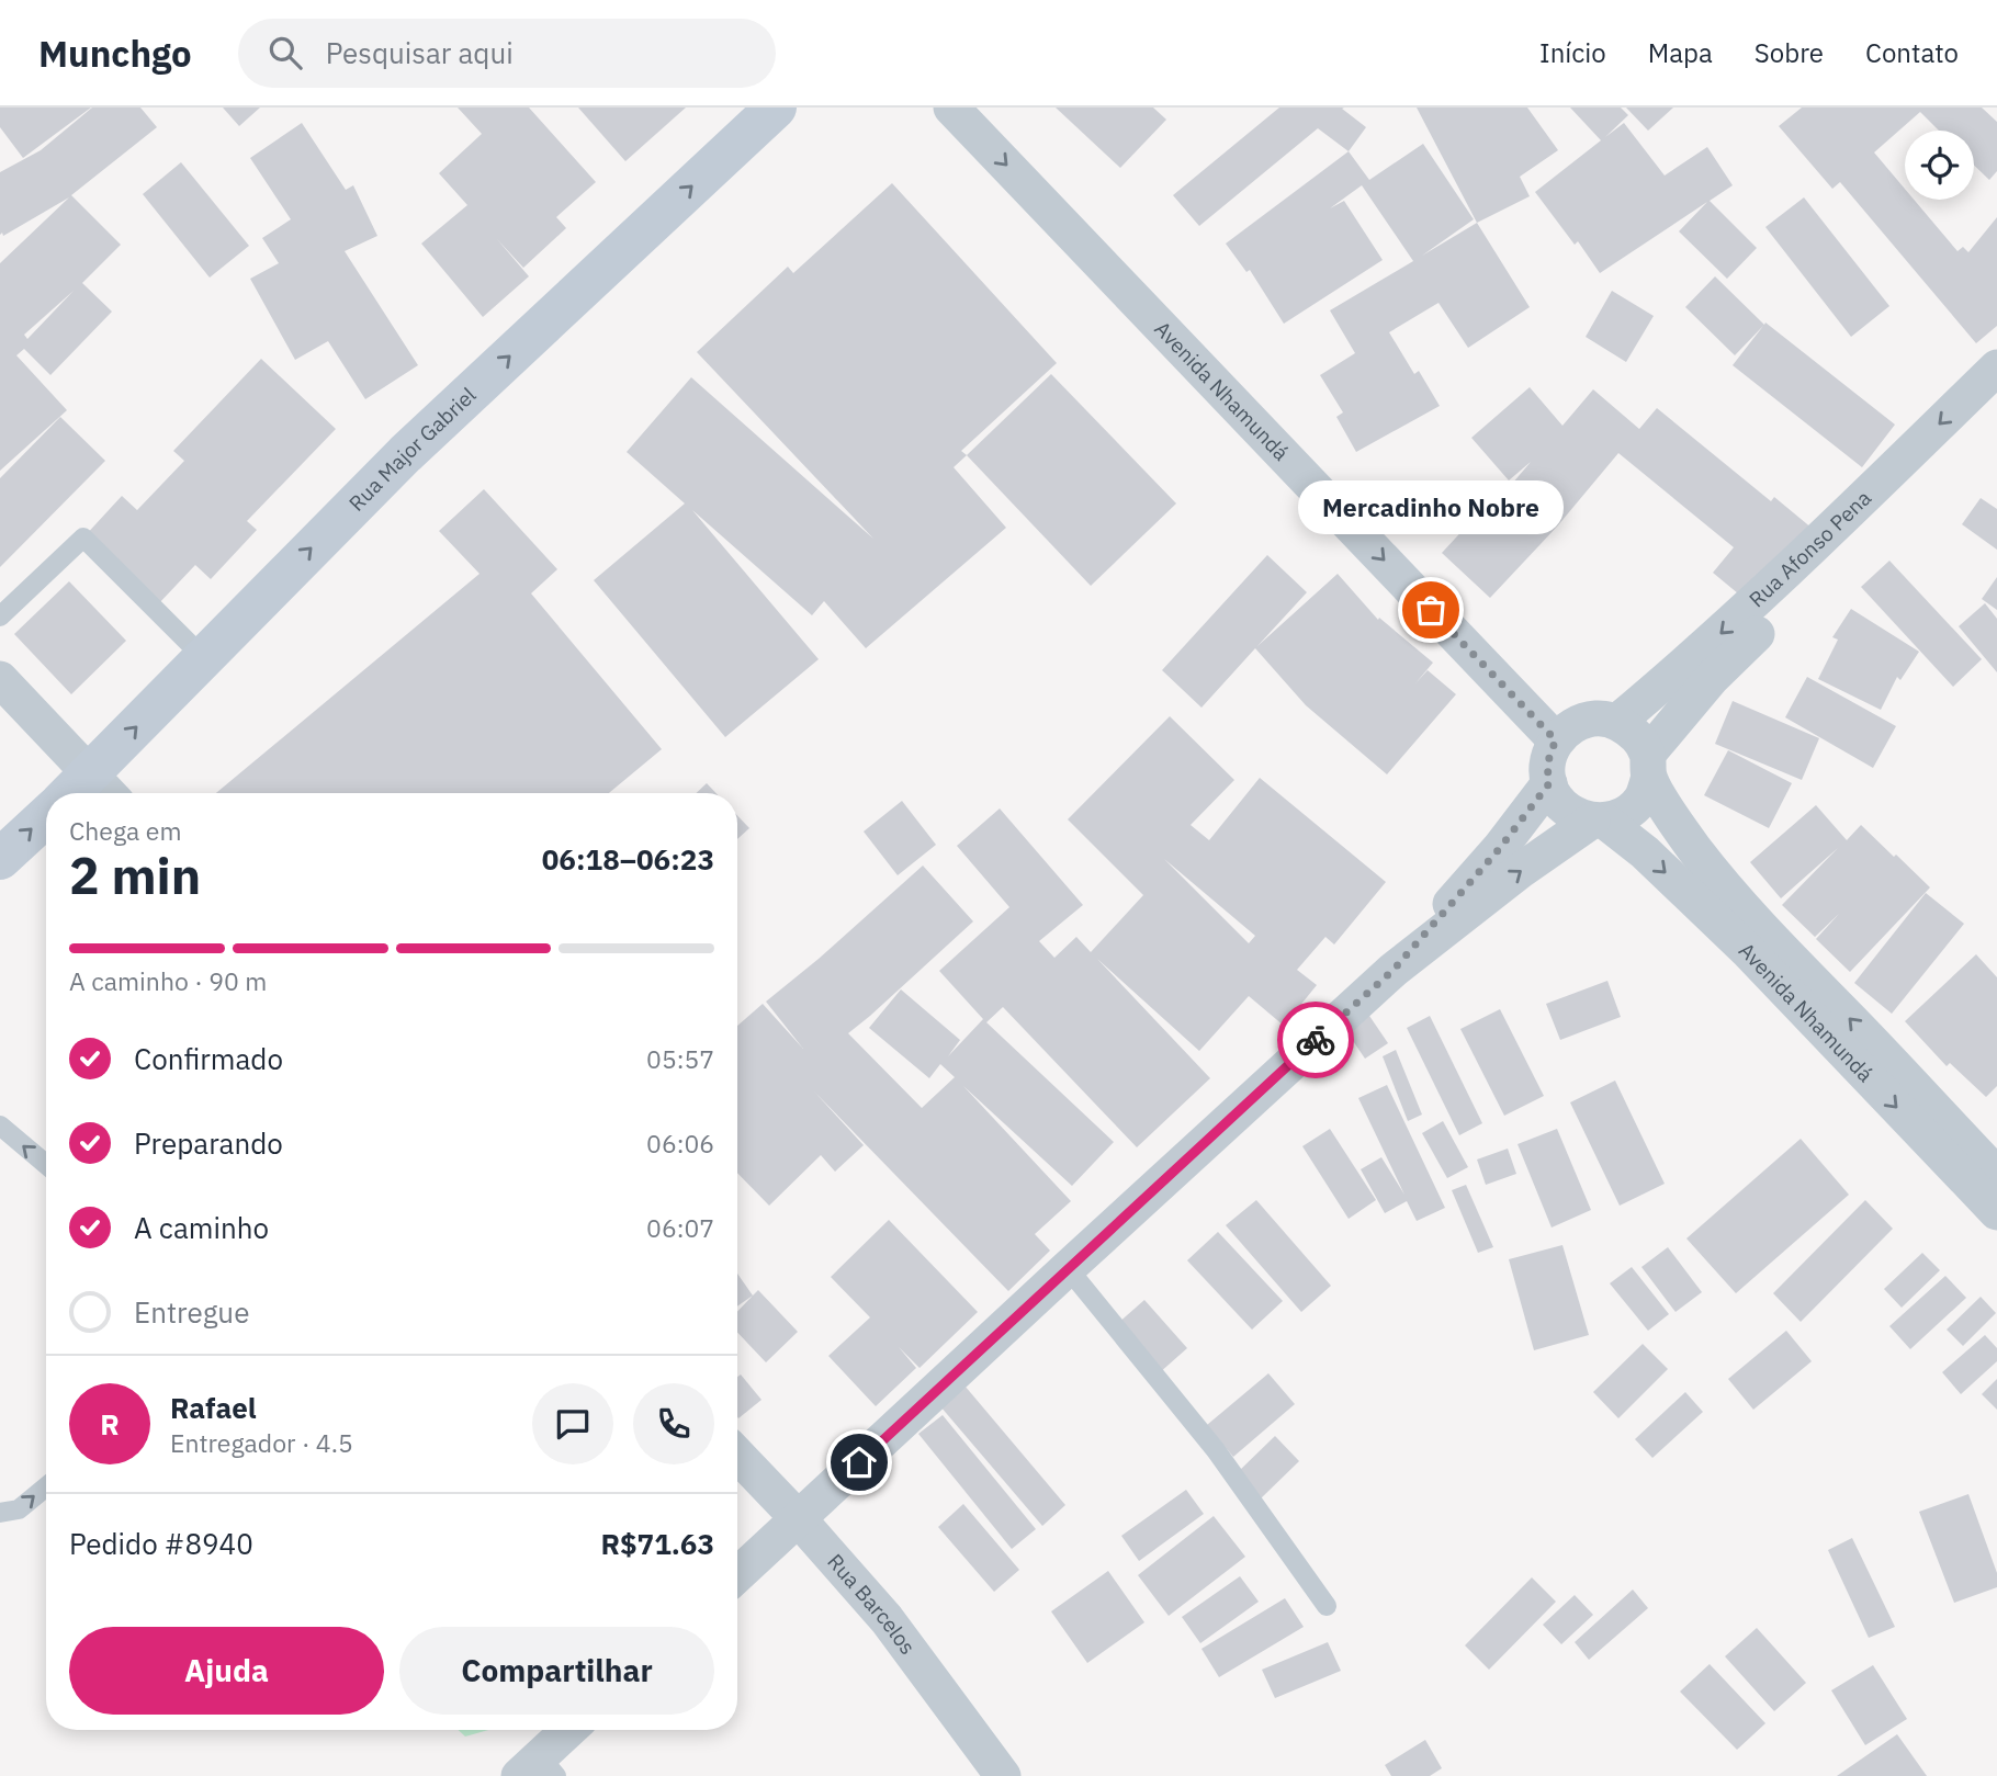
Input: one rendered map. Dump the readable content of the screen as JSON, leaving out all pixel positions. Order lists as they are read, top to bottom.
{
  "streets": {
    "main road": ["Rua Major Gabriel"],
    "street": ["Avenida Nhamundá", "Rua Afonso Pena", "Rua Barcelos"]
  },
  "crossings": [
    ["Avenida Nhamundá", "Rua Afonso Pena"]
  ],
  "one_way": ["Rua Major Gabriel"],
  "places": ["Mercadinho Nobre"],
  "page": {
    "header": "Munchgo",
    "search": "Pesquisar aqui",
    "nav": [
      "Início",
      "Mapa",
      "Sobre",
      "Contato"
    ],
    "bubble": "Mercadinho Nobre",
    "heading": ["2 min", "Chega em", "06:18–06:23"],
    "panel": [
      "Rafael",
      "Entregador · 4.5",
      "Pedido #8940",
      "R$71.63"
    ],
    "bar": "A caminho · 90 m",
    "list": [
      ["Confirmado", "05:57"],
      ["Preparando", "06:06"],
      ["A caminho", "06:07"],
      "Entregue"
    ],
    "round": "R",
    "buttons": ["Ajuda", "Compartilhar"]
  }
}
